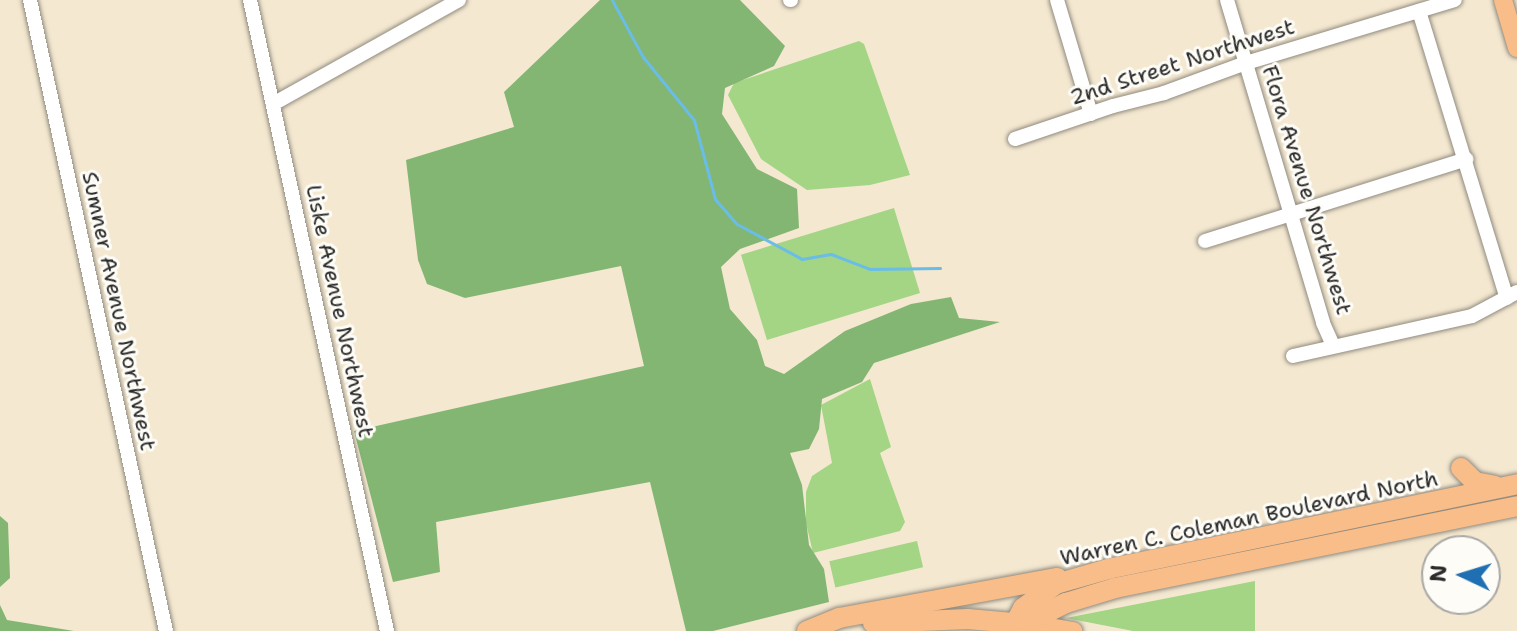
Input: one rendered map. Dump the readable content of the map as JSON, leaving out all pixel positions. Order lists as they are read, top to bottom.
{
  "streets": {
    "highway": ["Warren C. Coleman Boulevard North"],
    "street": [
      "2nd Street Northwest",
      "Flora Avenue Northwest",
      "Sumner Avenue Northwest",
      "Liske Avenue Northwest"
    ]
  },
  "crossings": [
    ["2nd Street Northwest", "Flora Avenue Northwest"]
  ],
  "north": "left"
}
